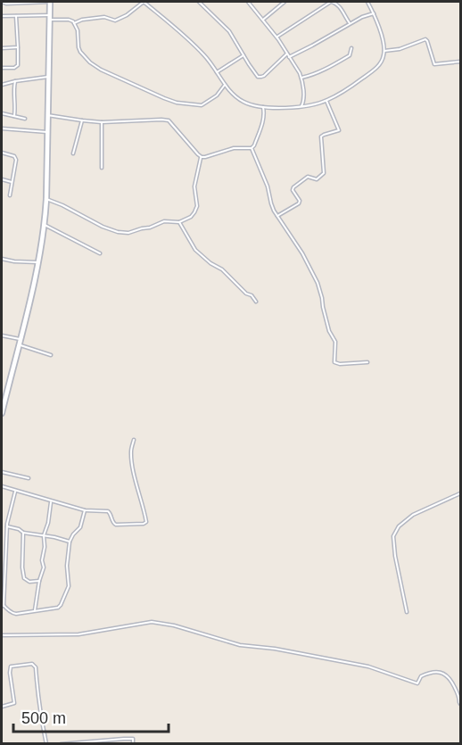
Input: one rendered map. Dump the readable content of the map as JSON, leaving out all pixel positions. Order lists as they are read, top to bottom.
{
  "scale_bar": "500 m"
}
